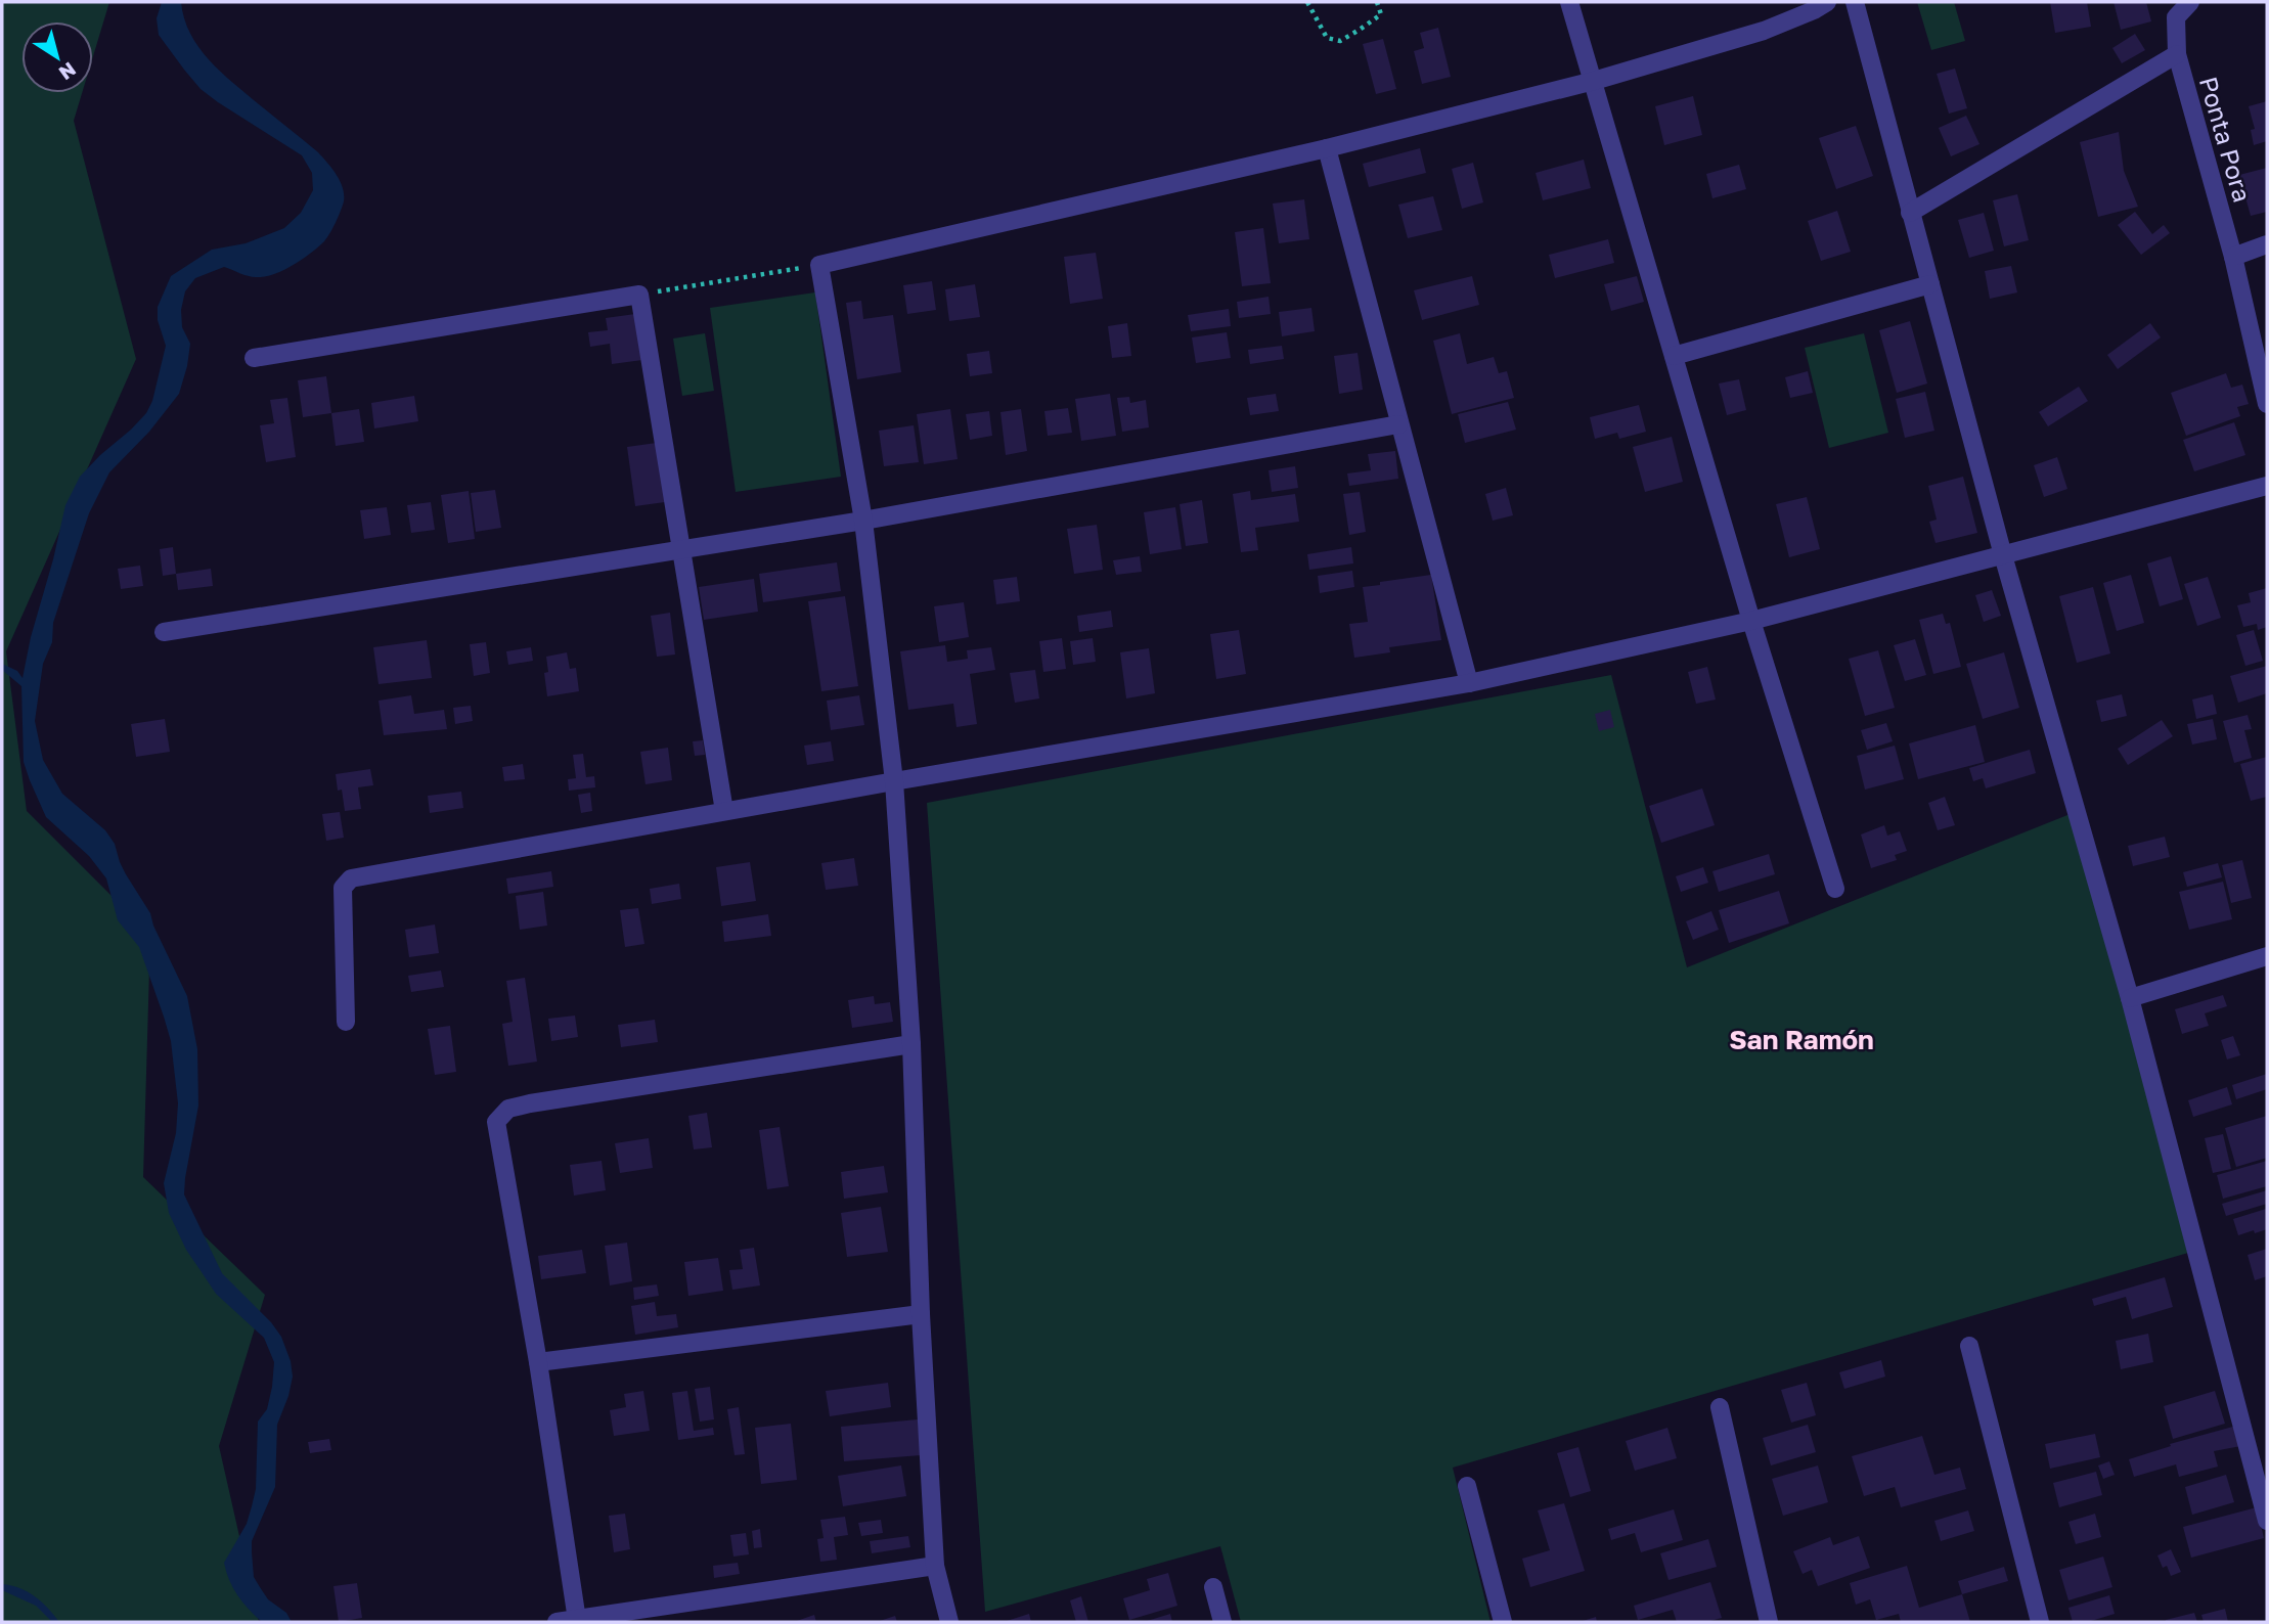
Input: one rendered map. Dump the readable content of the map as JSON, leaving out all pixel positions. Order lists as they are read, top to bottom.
{
  "streets": {
    "street": ["Ponta Pora"]
  },
  "districts": ["San Ramón"],
  "north": "bottom right"
}
